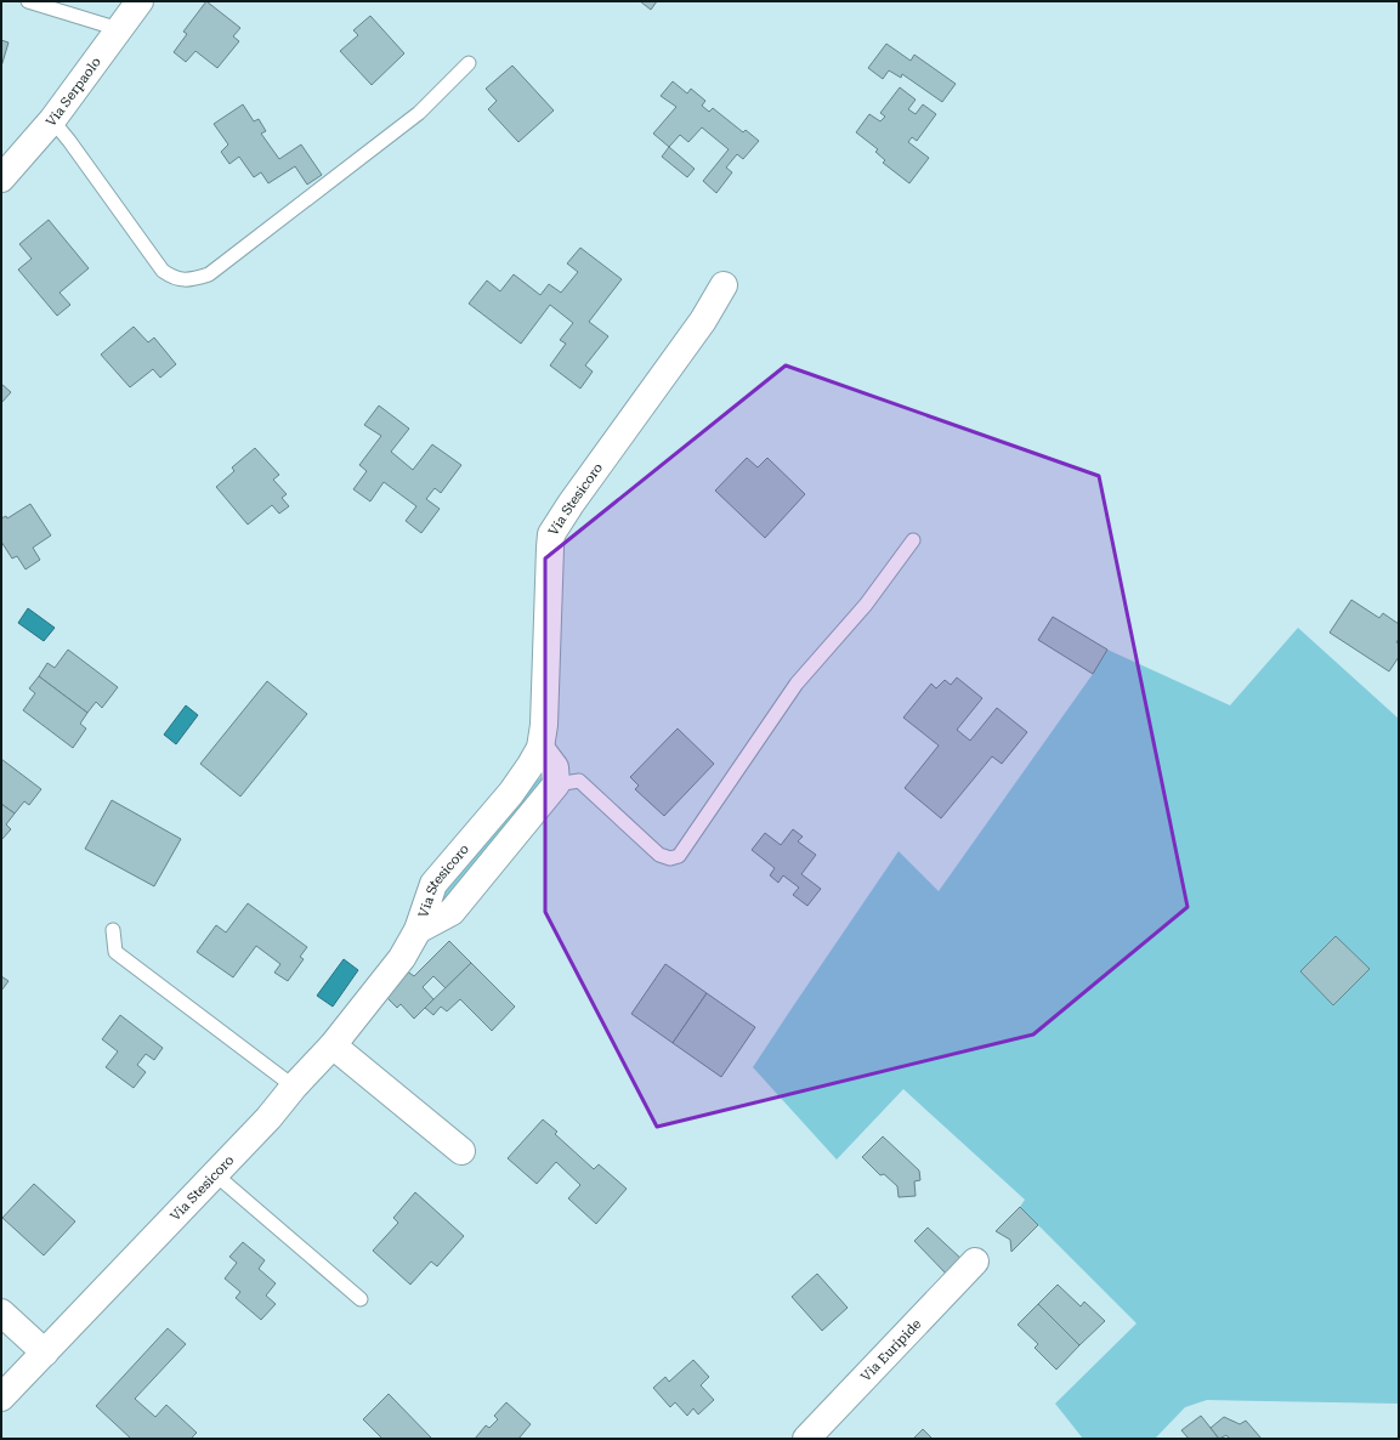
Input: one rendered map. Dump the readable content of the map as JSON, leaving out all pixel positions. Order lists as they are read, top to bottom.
{
  "streets": {
    "street": ["Via Serpaolo", "Via Stesicoro", "Via Euripide"]
  }
}
